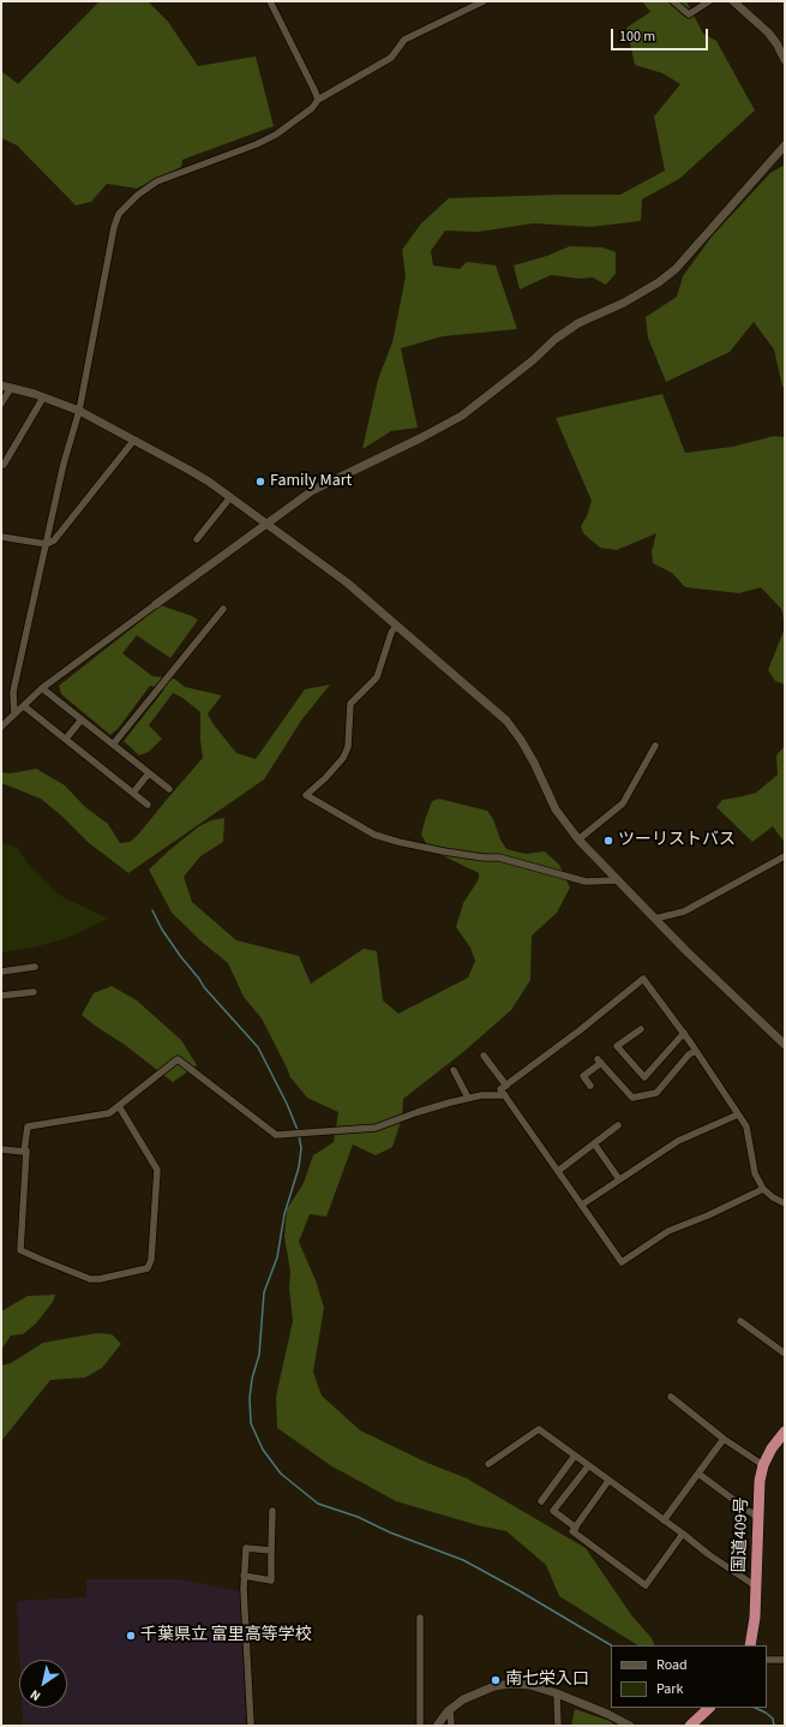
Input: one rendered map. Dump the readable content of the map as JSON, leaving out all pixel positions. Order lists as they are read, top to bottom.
{
  "streets": {
    "highway": ["国道409号"]
  },
  "places": [
    "Family Mart",
    "ツーリストバス",
    "千葉県立 富里高等学校",
    "南七栄入口"
  ],
  "legend": ["Road", "Park"],
  "scale_bar": "100 m",
  "north": "bottom left"
}
